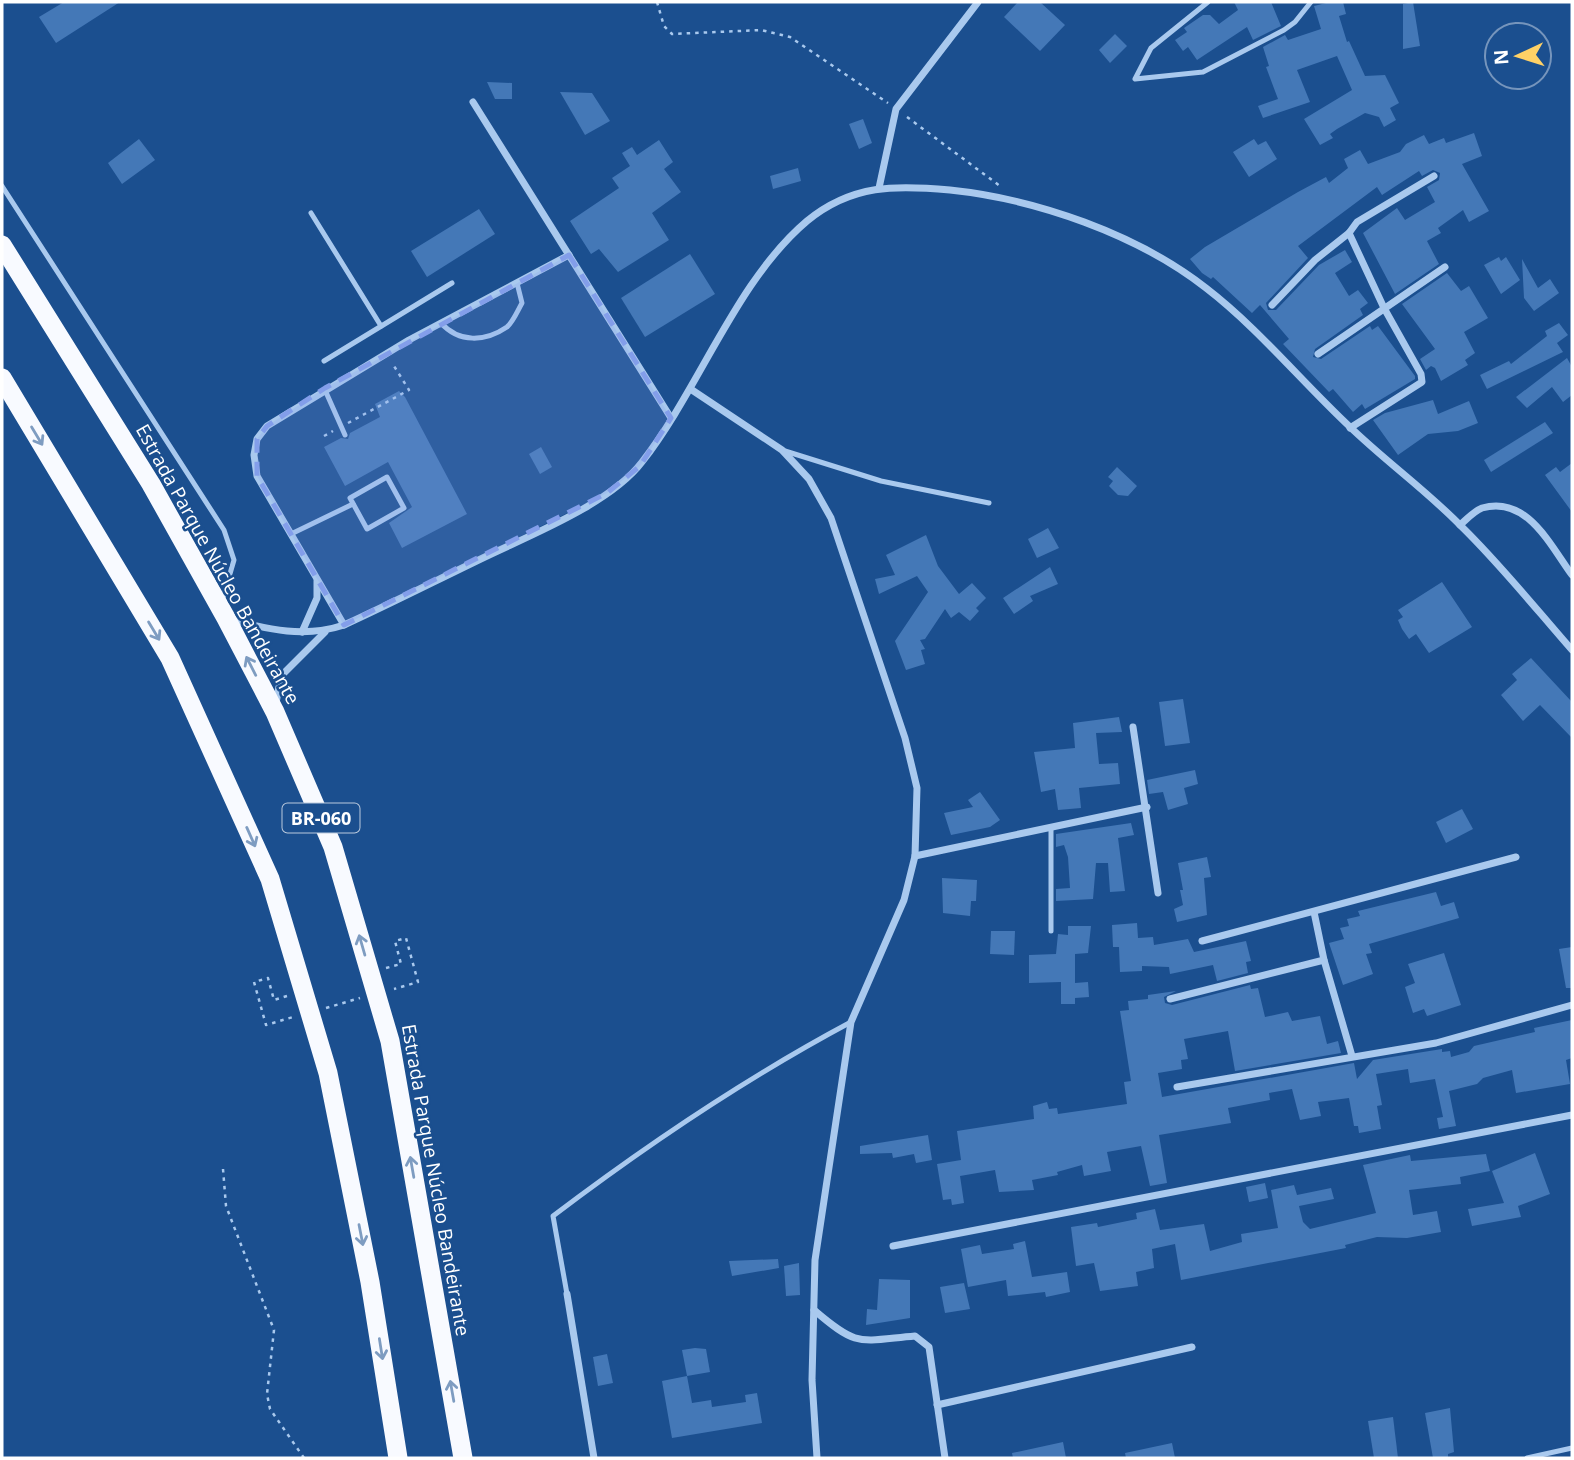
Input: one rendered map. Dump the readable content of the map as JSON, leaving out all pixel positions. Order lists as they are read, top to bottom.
{
  "streets": {
    "highway": ["Estrada Parque Núcleo Bandeirante", "BR-060"]
  },
  "north": "left"
}
